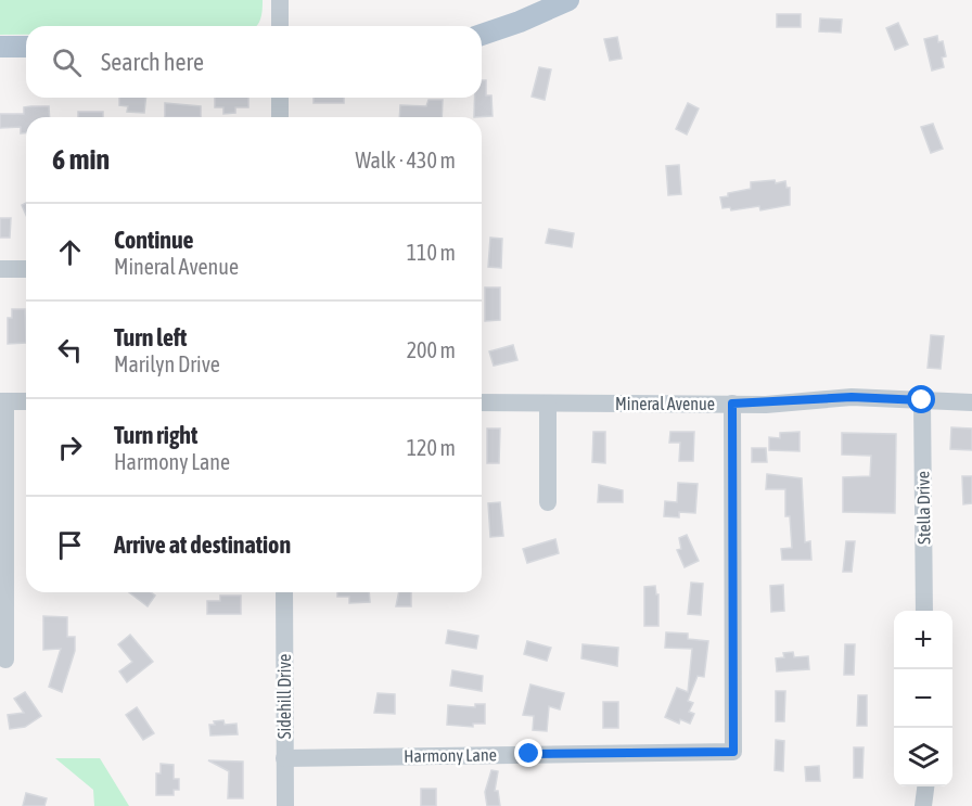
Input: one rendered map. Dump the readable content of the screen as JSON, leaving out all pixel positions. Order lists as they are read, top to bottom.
{
  "streets": {
    "street": [
      "Mineral Avenue",
      "Stella Drive",
      "Sidehill Drive",
      "Harmony Lane"
    ]
  },
  "crossings": [
    ["Mineral Avenue", "Stella Drive"],
    ["Mineral Avenue", "Harmony Lane"],
    ["Sidehill Drive", "Harmony Lane"]
  ],
  "page": {
    "search": "Search here",
    "heading": ["6 min", "Walk · 430 m"],
    "list": [
      ["Continue", "Mineral Avenue", "110 m"],
      ["Turn left", "Marilyn Drive", "200 m"],
      ["Turn right", "Harmony Lane", "120 m"],
      "Arrive at destination"
    ],
    "map_buttons": ["+", "−"]
  }
}
